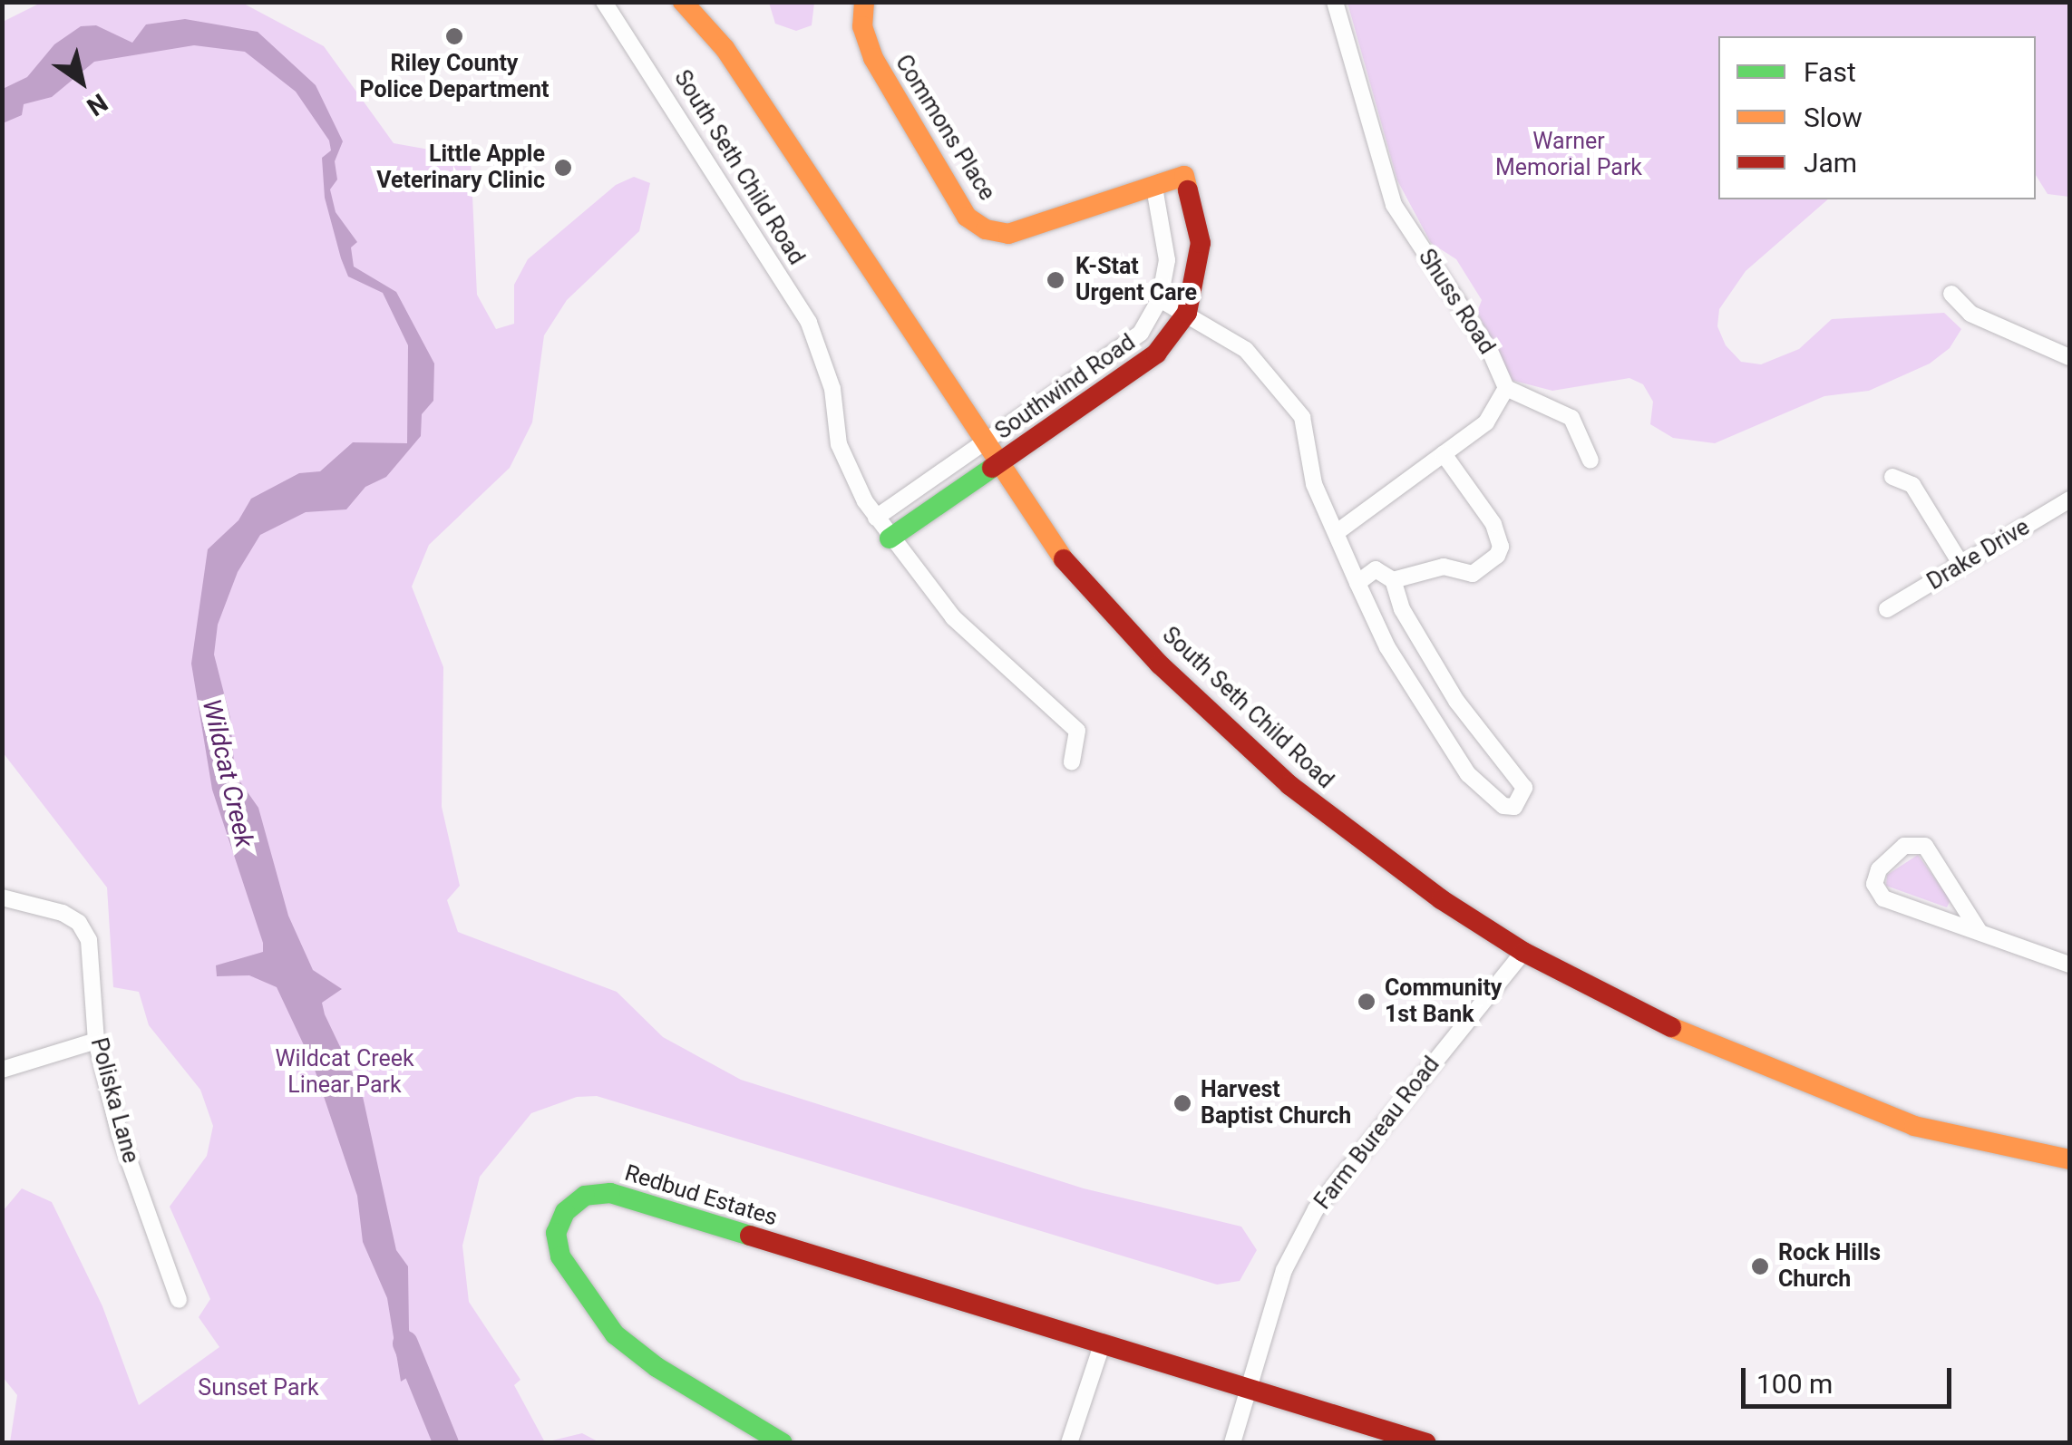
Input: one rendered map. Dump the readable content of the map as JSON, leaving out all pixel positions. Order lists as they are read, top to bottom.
{
  "streets": {
    "street": [
      "Commons Place",
      "South Seth Child Road",
      "Shuss Road",
      "Southwind Road",
      "Drake Drive",
      "Poliska Lane",
      "Farm Bureau Road",
      "Redbud Estates"
    ]
  },
  "crossings": [
    ["Commons Place", "Southwind Road"],
    ["South Seth Child Road", "Southwind Road"],
    ["South Seth Child Road", "Farm Bureau Road"],
    ["Farm Bureau Road", "Redbud Estates"]
  ],
  "water": ["Wildcat Creek"],
  "parks": ["Warner Memorial Park", "Wildcat Creek Linear Park", "Sunset Park"],
  "places": [
    "Riley County Police Department",
    "Little Apple Veterinary Clinic",
    "K-Stat Urgent Care",
    "Community 1st Bank",
    "Harvest Baptist Church",
    "Rock Hills Church"
  ],
  "legend": ["Fast", "Slow", "Jam"],
  "scale_bar": "100 m",
  "north": "bottom right"
}
